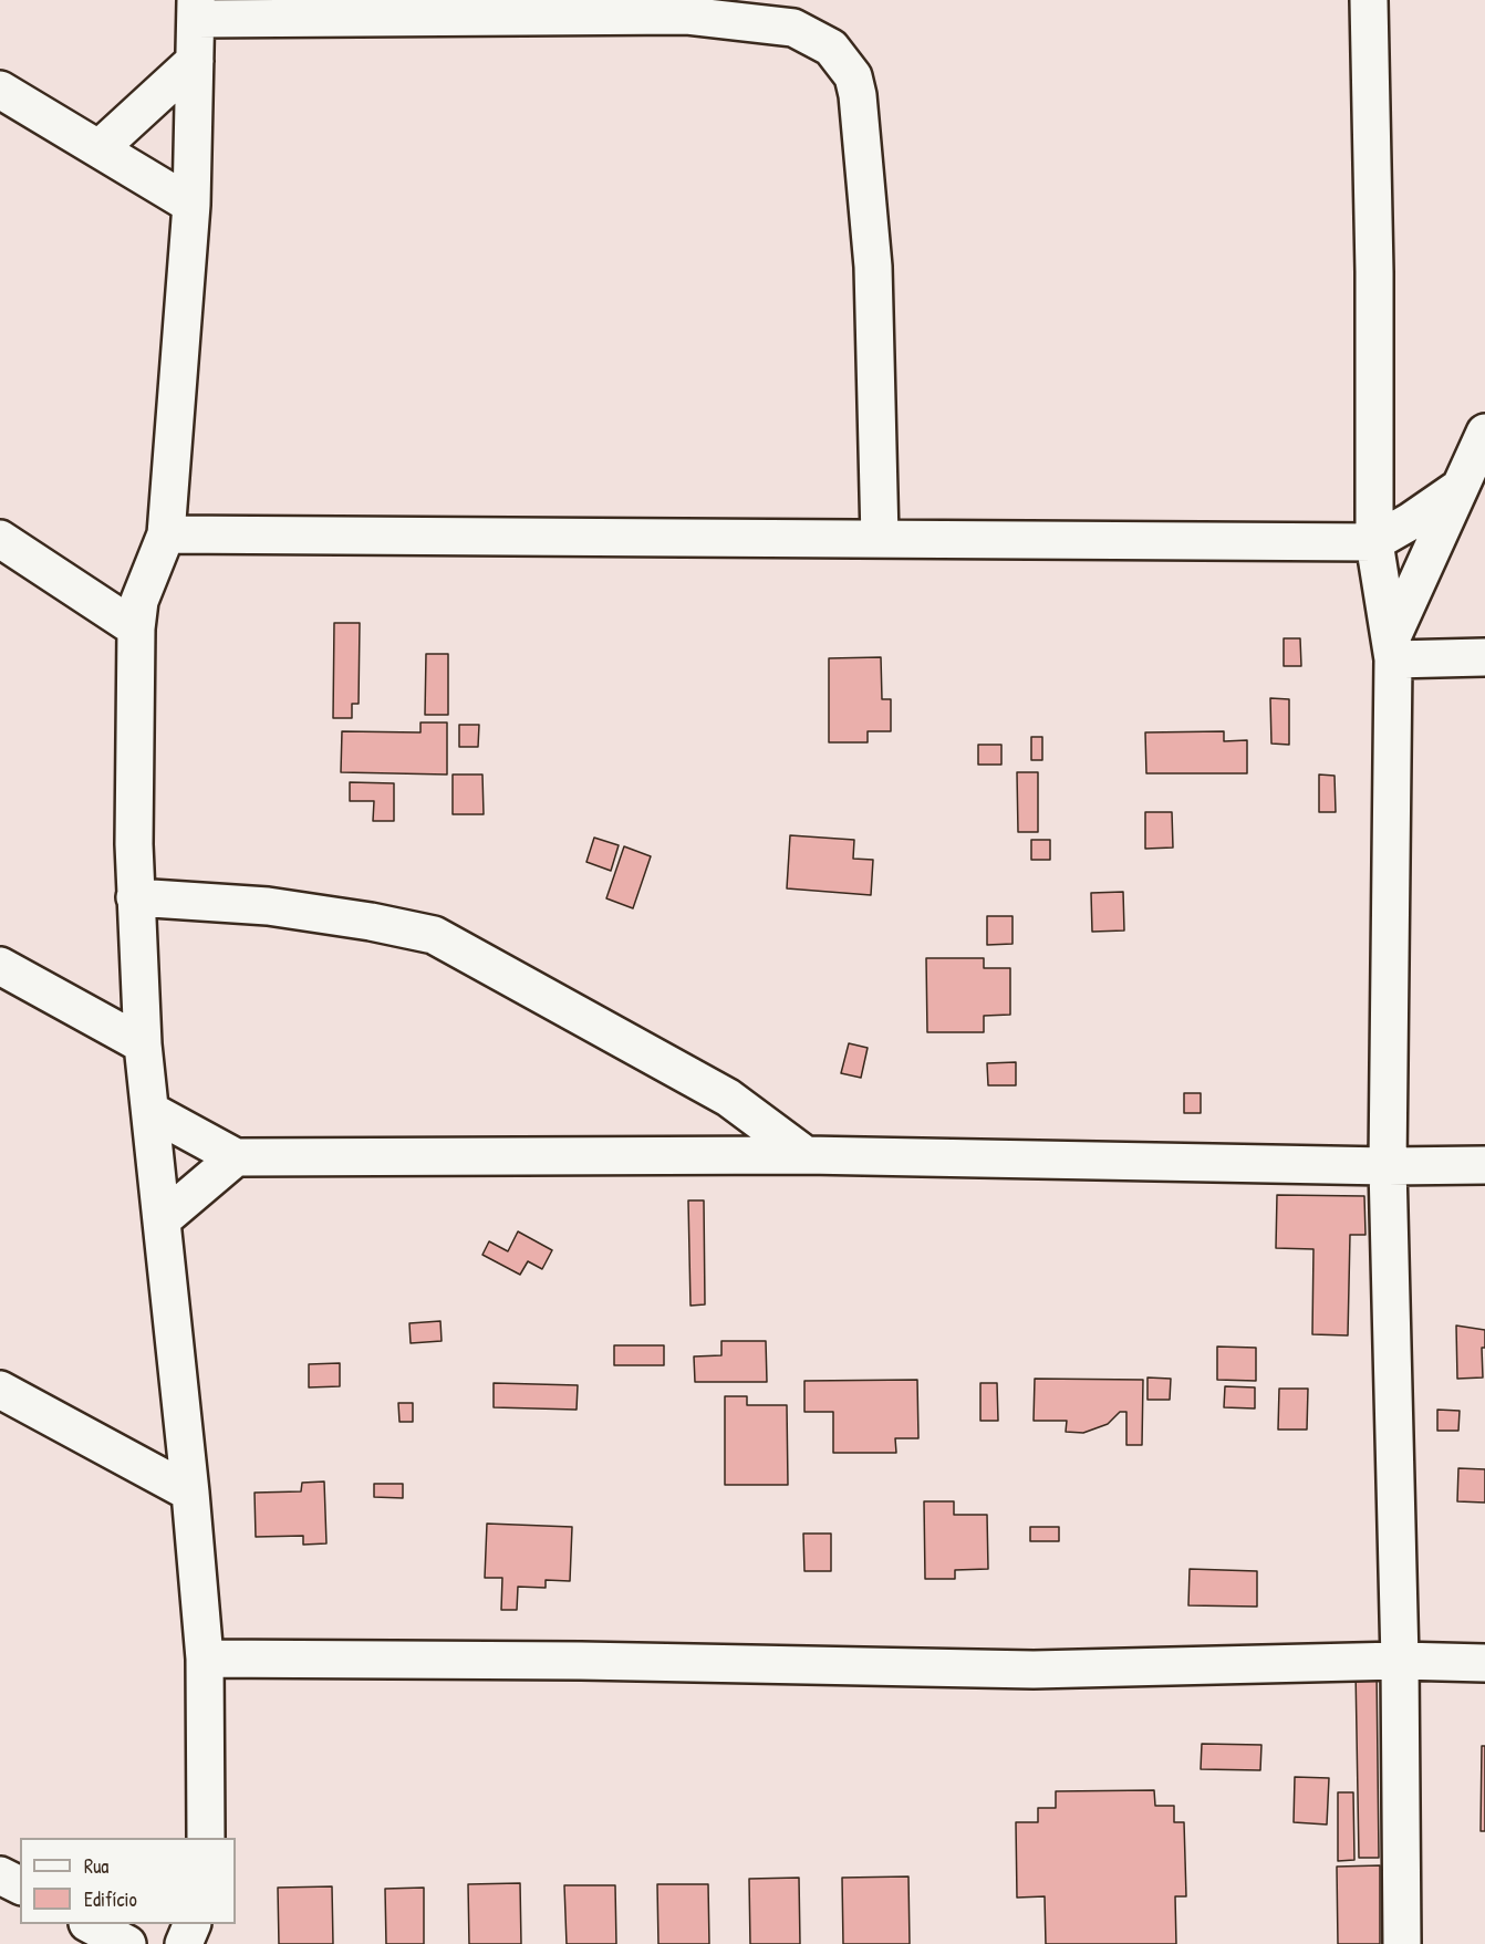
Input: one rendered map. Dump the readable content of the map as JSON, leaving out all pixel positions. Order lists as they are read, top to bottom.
{
  "legend": ["Rua", "Edifício"]
}
